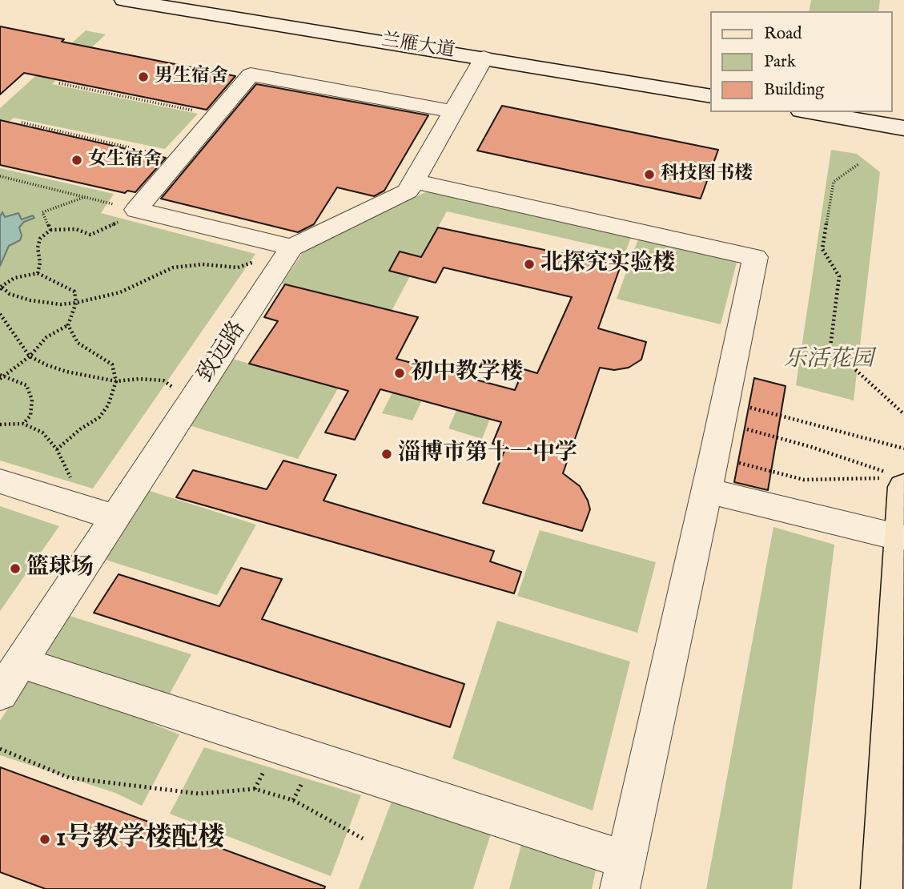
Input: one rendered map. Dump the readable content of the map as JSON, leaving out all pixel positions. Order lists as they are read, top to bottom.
{
  "streets": {
    "main road": ["兰雁大道"],
    "street": ["致远路"]
  },
  "parks": ["乐活花园"],
  "places": [
    "男生宿舍",
    "女生宿舍",
    "科技图书楼",
    "北探究实验楼",
    "初中教学楼",
    "淄博市第十一中学",
    "篮球场",
    "1号教学楼配楼"
  ],
  "legend": ["Road", "Park", "Building"]
}
